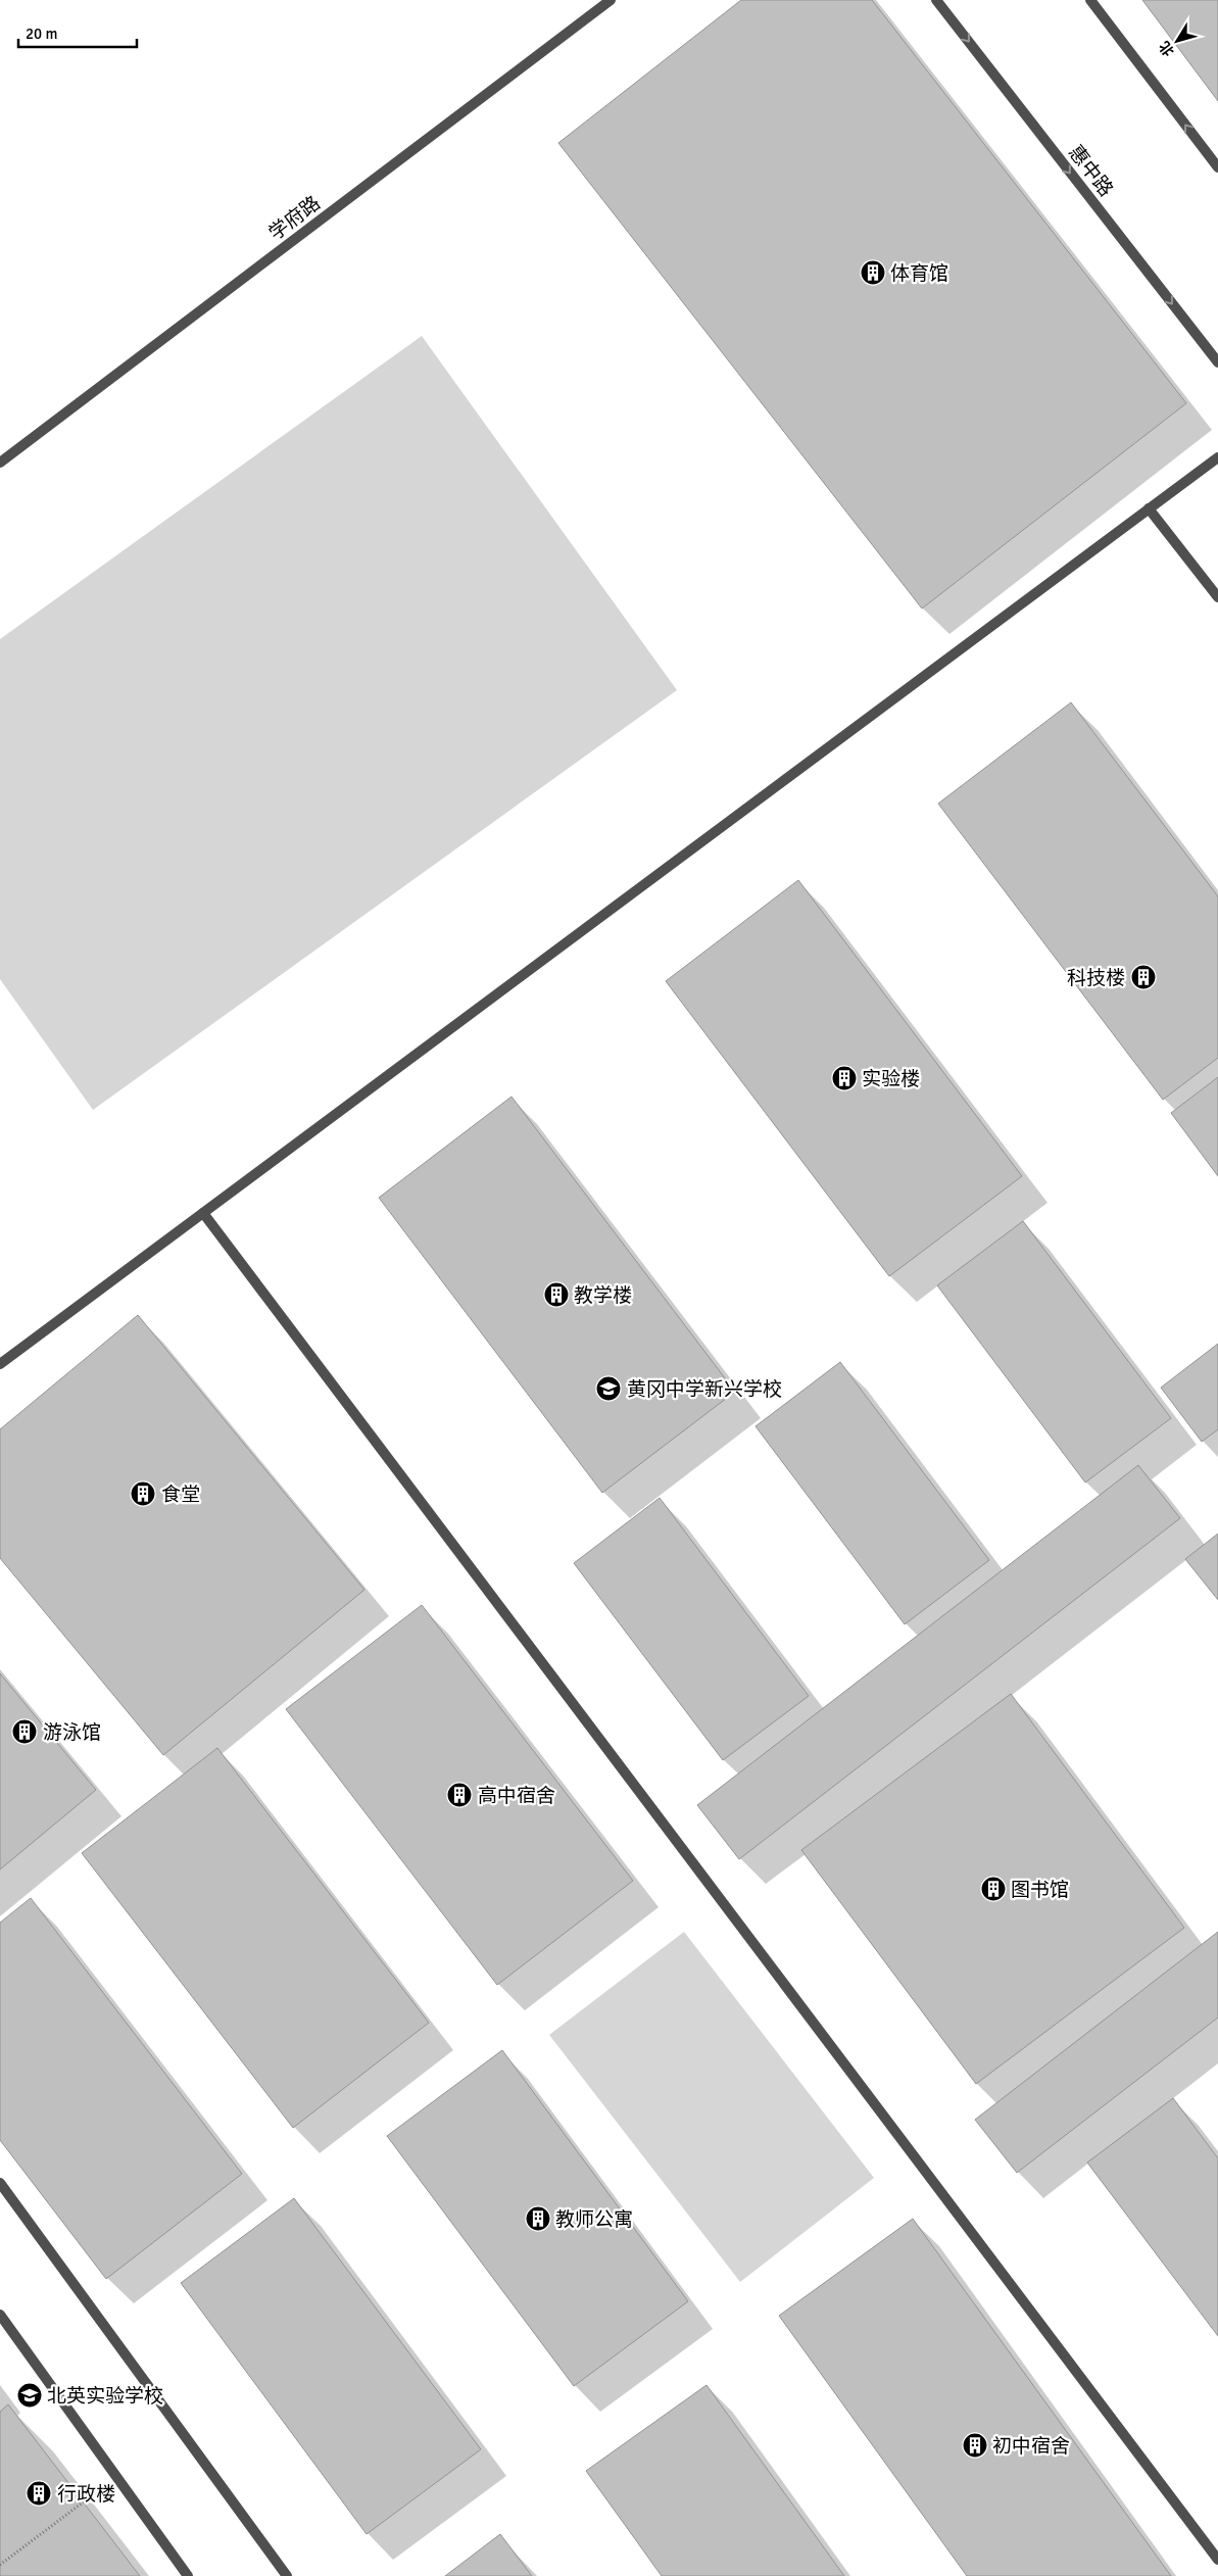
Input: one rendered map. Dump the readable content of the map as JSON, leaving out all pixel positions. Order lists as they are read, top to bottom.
{
  "streets": {
    "street": ["惠中路", "学府路"]
  },
  "one_way": ["惠中路"],
  "places": {
    "building": [
      "体育馆",
      "科技楼",
      "实验楼",
      "教学楼",
      "食堂",
      "游泳馆",
      "高中宿舍",
      "图书馆",
      "教师公寓",
      "初中宿舍",
      "行政楼"
    ],
    "school or university": ["黄冈中学新兴学校", "北英实验学校"]
  },
  "scale_bar": "20 m",
  "north": "bottom left"
}
